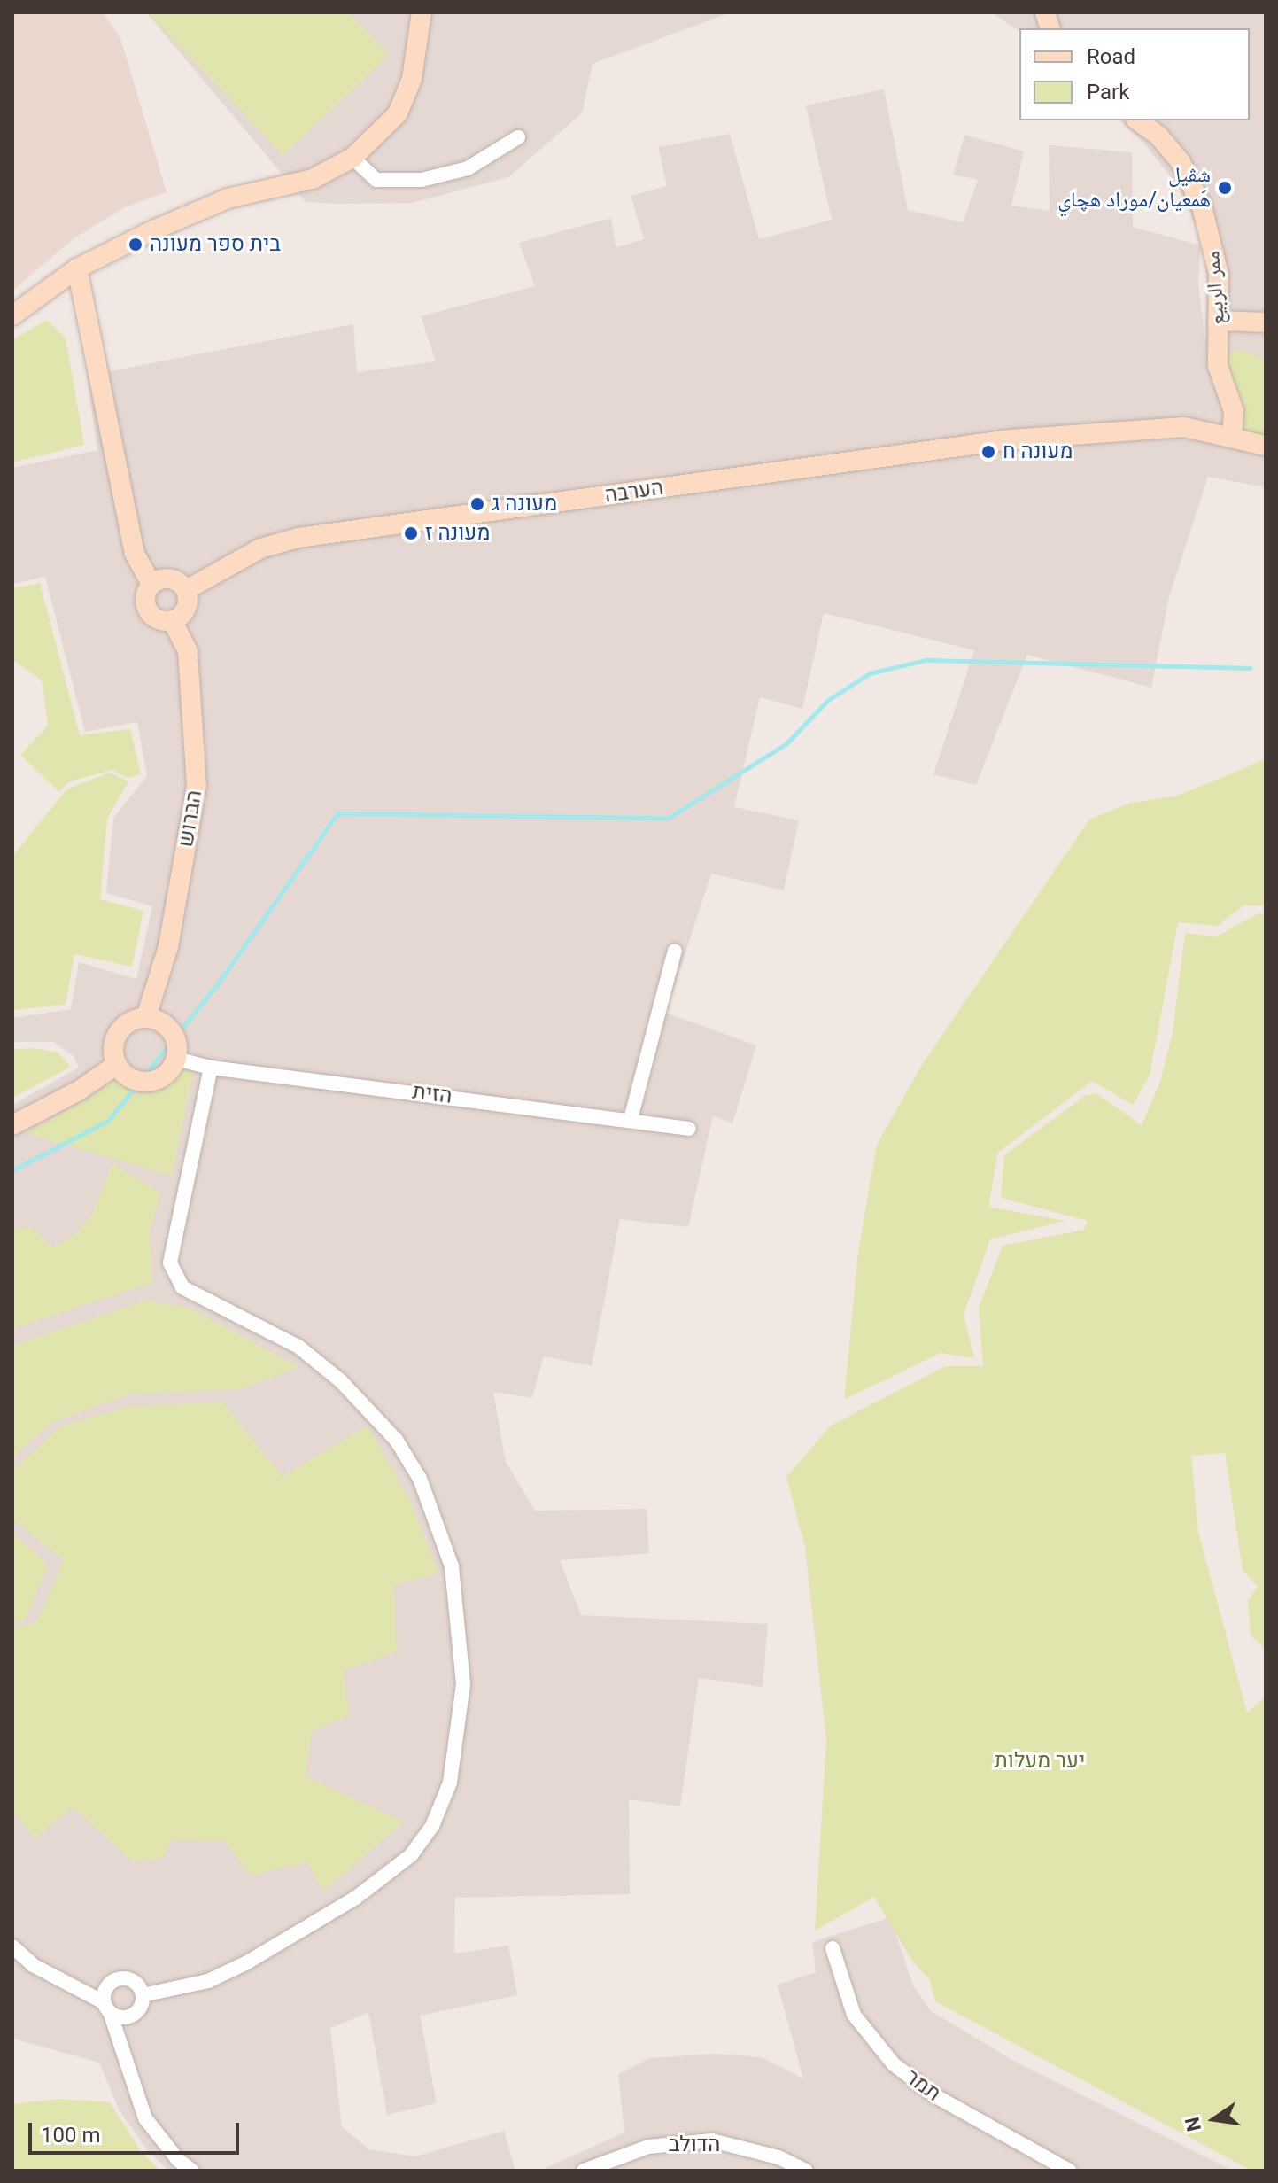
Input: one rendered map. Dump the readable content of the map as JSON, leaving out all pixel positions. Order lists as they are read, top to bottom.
{
  "streets": {
    "main road": ["ممر الربيع", "הערבה", "הברוש"],
    "street": ["הזית", "תמר", "הדולב"]
  },
  "crossings": [
    ["ممر الربيع", "הערבה"],
    ["הערבה", "הברוש"],
    ["הברוש", "הזית"]
  ],
  "parks": ["יער מעלות"],
  "places": [
    "شڤيل هَمعيان/موراد هچاي",
    "בית ספר מעונה",
    "מעונה ח",
    "מעונה ג",
    "מעונה ז"
  ],
  "legend": ["Road", "Park"],
  "scale_bar": "100 m",
  "north": "left"
}
